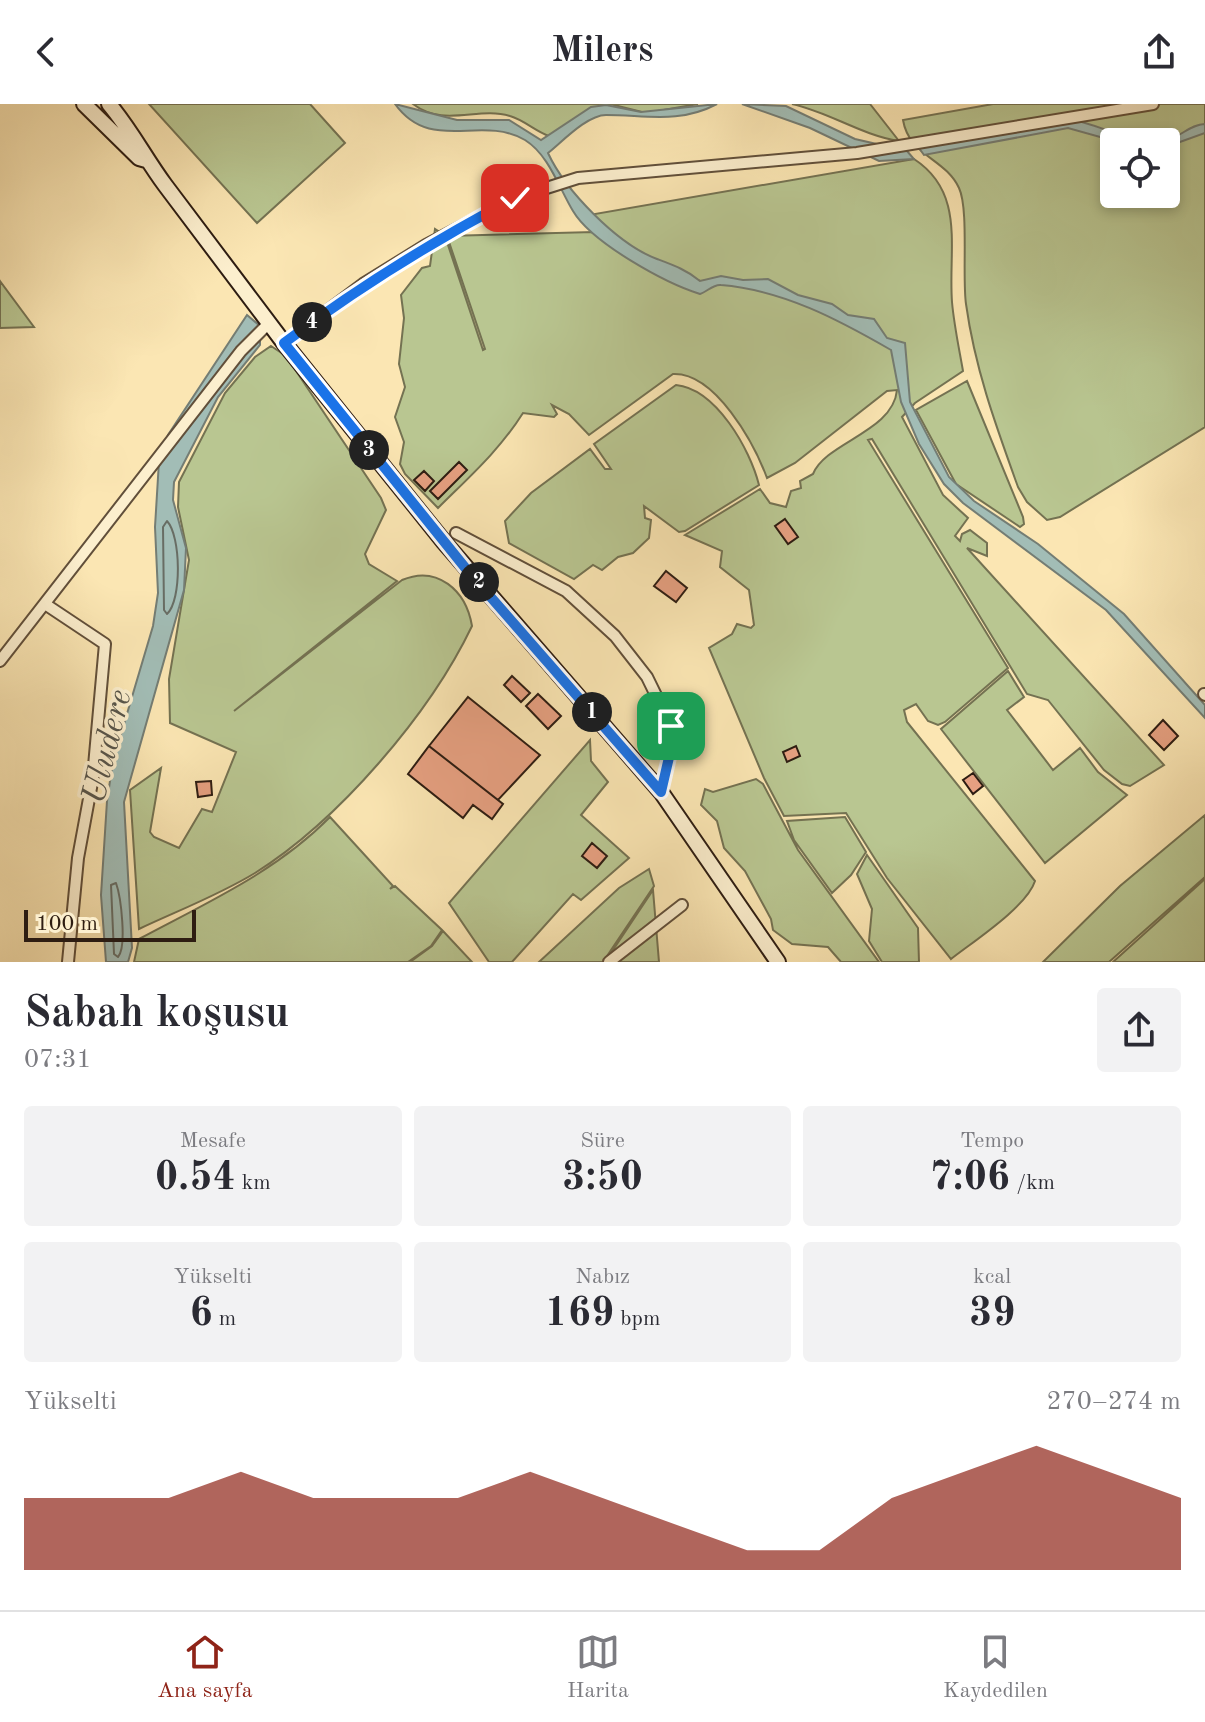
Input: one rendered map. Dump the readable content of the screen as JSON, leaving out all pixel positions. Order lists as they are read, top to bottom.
{
  "water": ["Uludere"],
  "scale_bar": "100 m",
  "page": {
    "header": "Milers",
    "pins": [
      "4",
      "3",
      "2",
      "1"
    ],
    "scale": "100 m",
    "heading": ["Sabah koşusu", "07:31"],
    "stats": [
      ["Mesafe", "0.54 km"],
      ["Süre", "3:50"],
      ["Tempo", "7:06 /km"],
      ["Yükselti", "6 m"],
      ["Nabız", "169 bpm"],
      ["kcal", "39"]
    ],
    "chart": ["Yükselti", "270–274 m"],
    "tabs": ["Ana sayfa", "Harita", "Kaydedilen"]
  }
}
